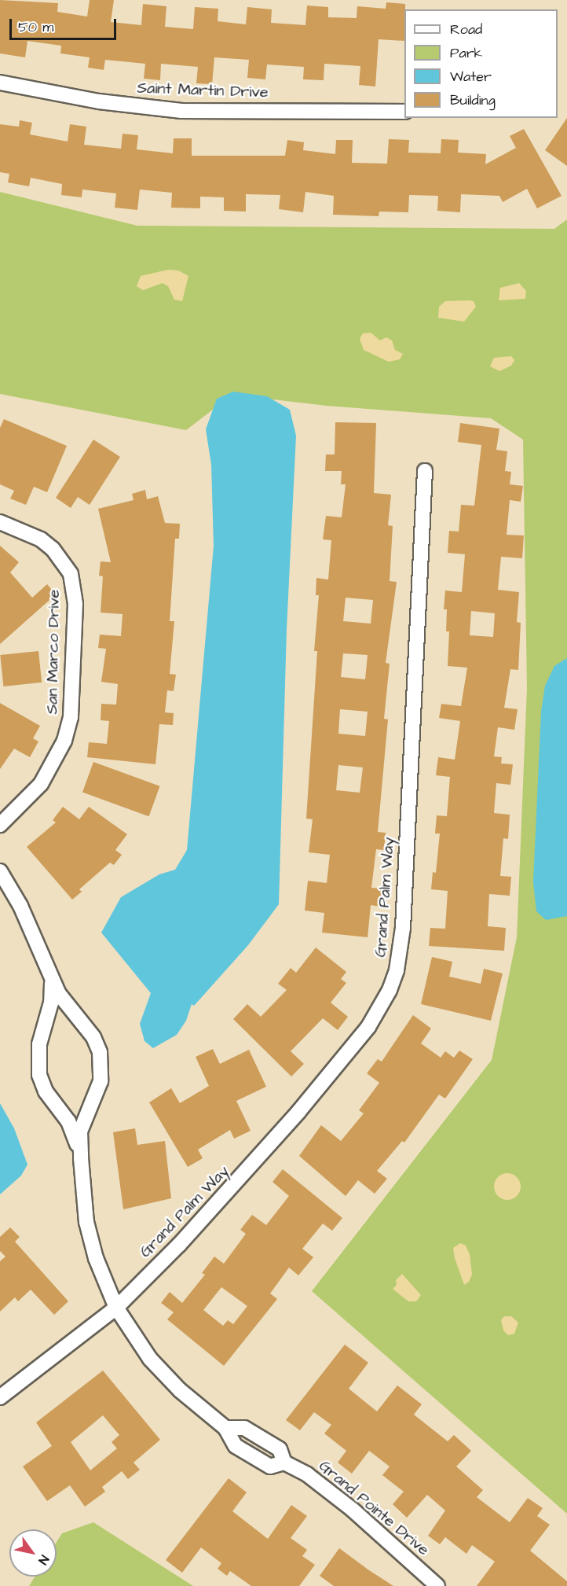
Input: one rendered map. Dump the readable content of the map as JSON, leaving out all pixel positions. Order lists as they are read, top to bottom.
{
  "streets": {
    "street": [
      "Saint Martin Drive",
      "San Marco Drive",
      "Grand Palm Way",
      "Grand Pointe Drive"
    ]
  },
  "crossings": [
    ["Grand Palm Way", "Grand Pointe Drive"]
  ],
  "legend": [
    "Road",
    "Park",
    "Water",
    "Building"
  ],
  "scale_bar": "50 m",
  "north": "bottom right"
}
